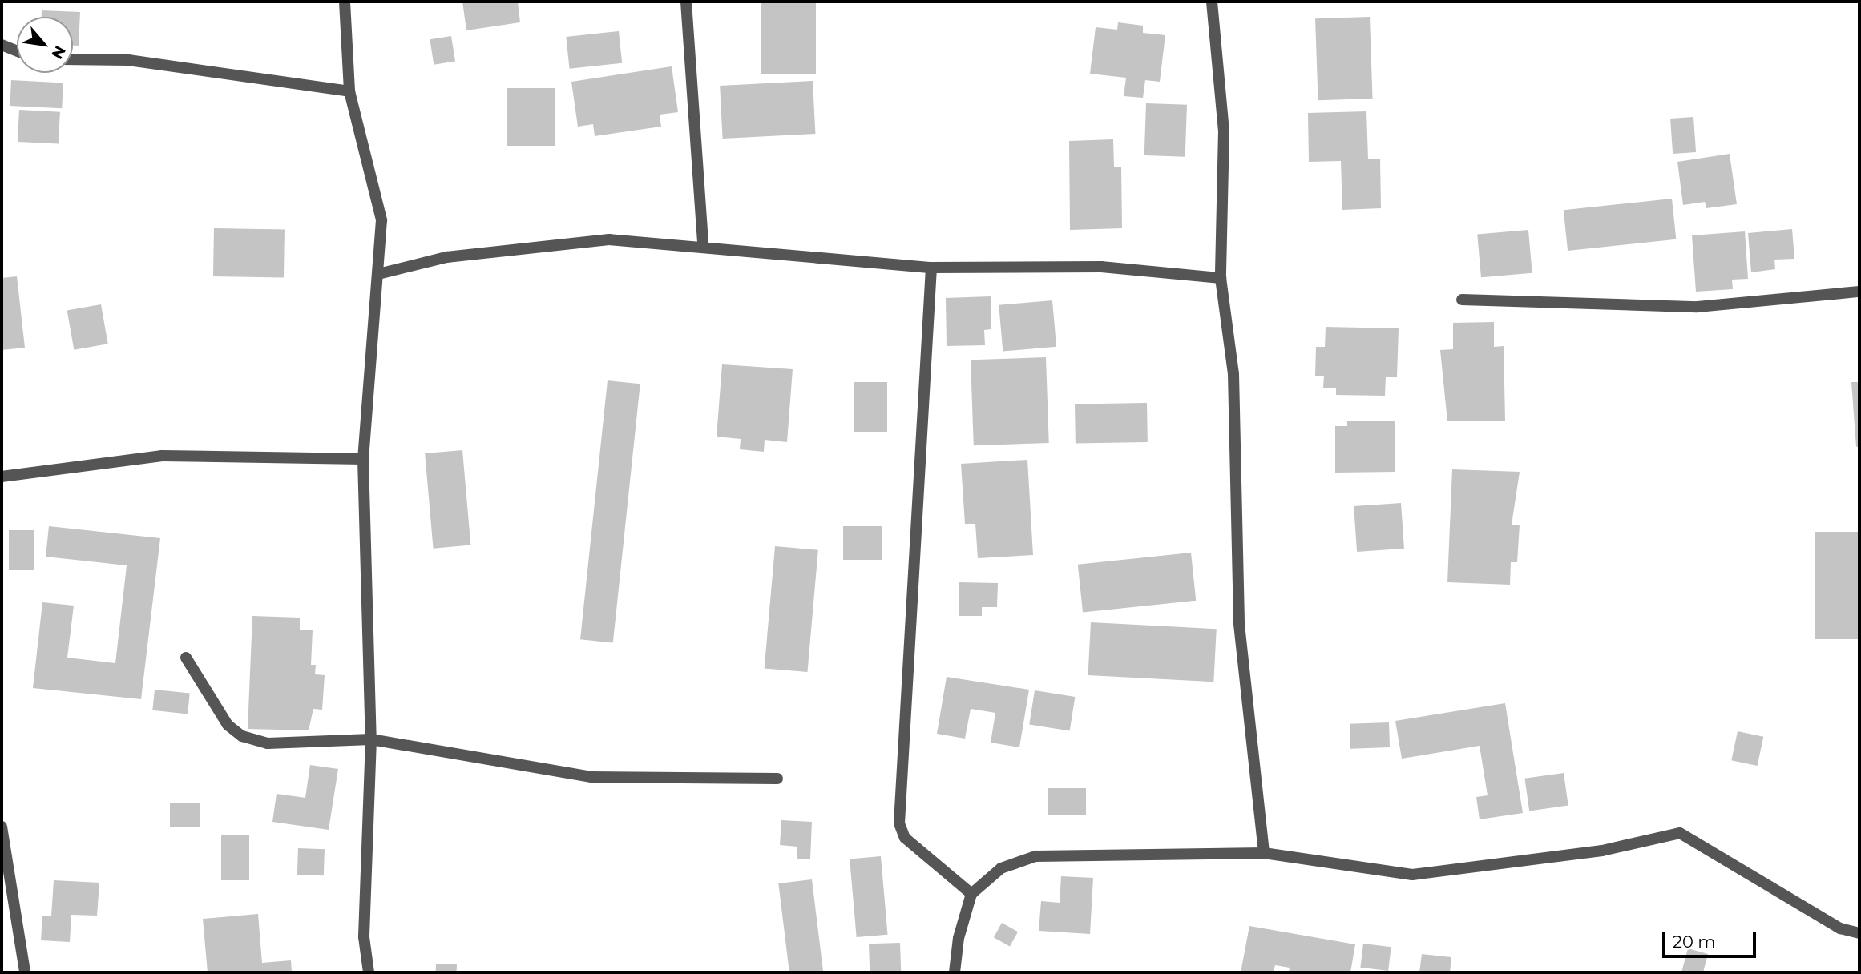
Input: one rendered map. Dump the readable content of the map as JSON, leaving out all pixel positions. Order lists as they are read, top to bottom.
{
  "scale_bar": "20 m",
  "north": "bottom right"
}
